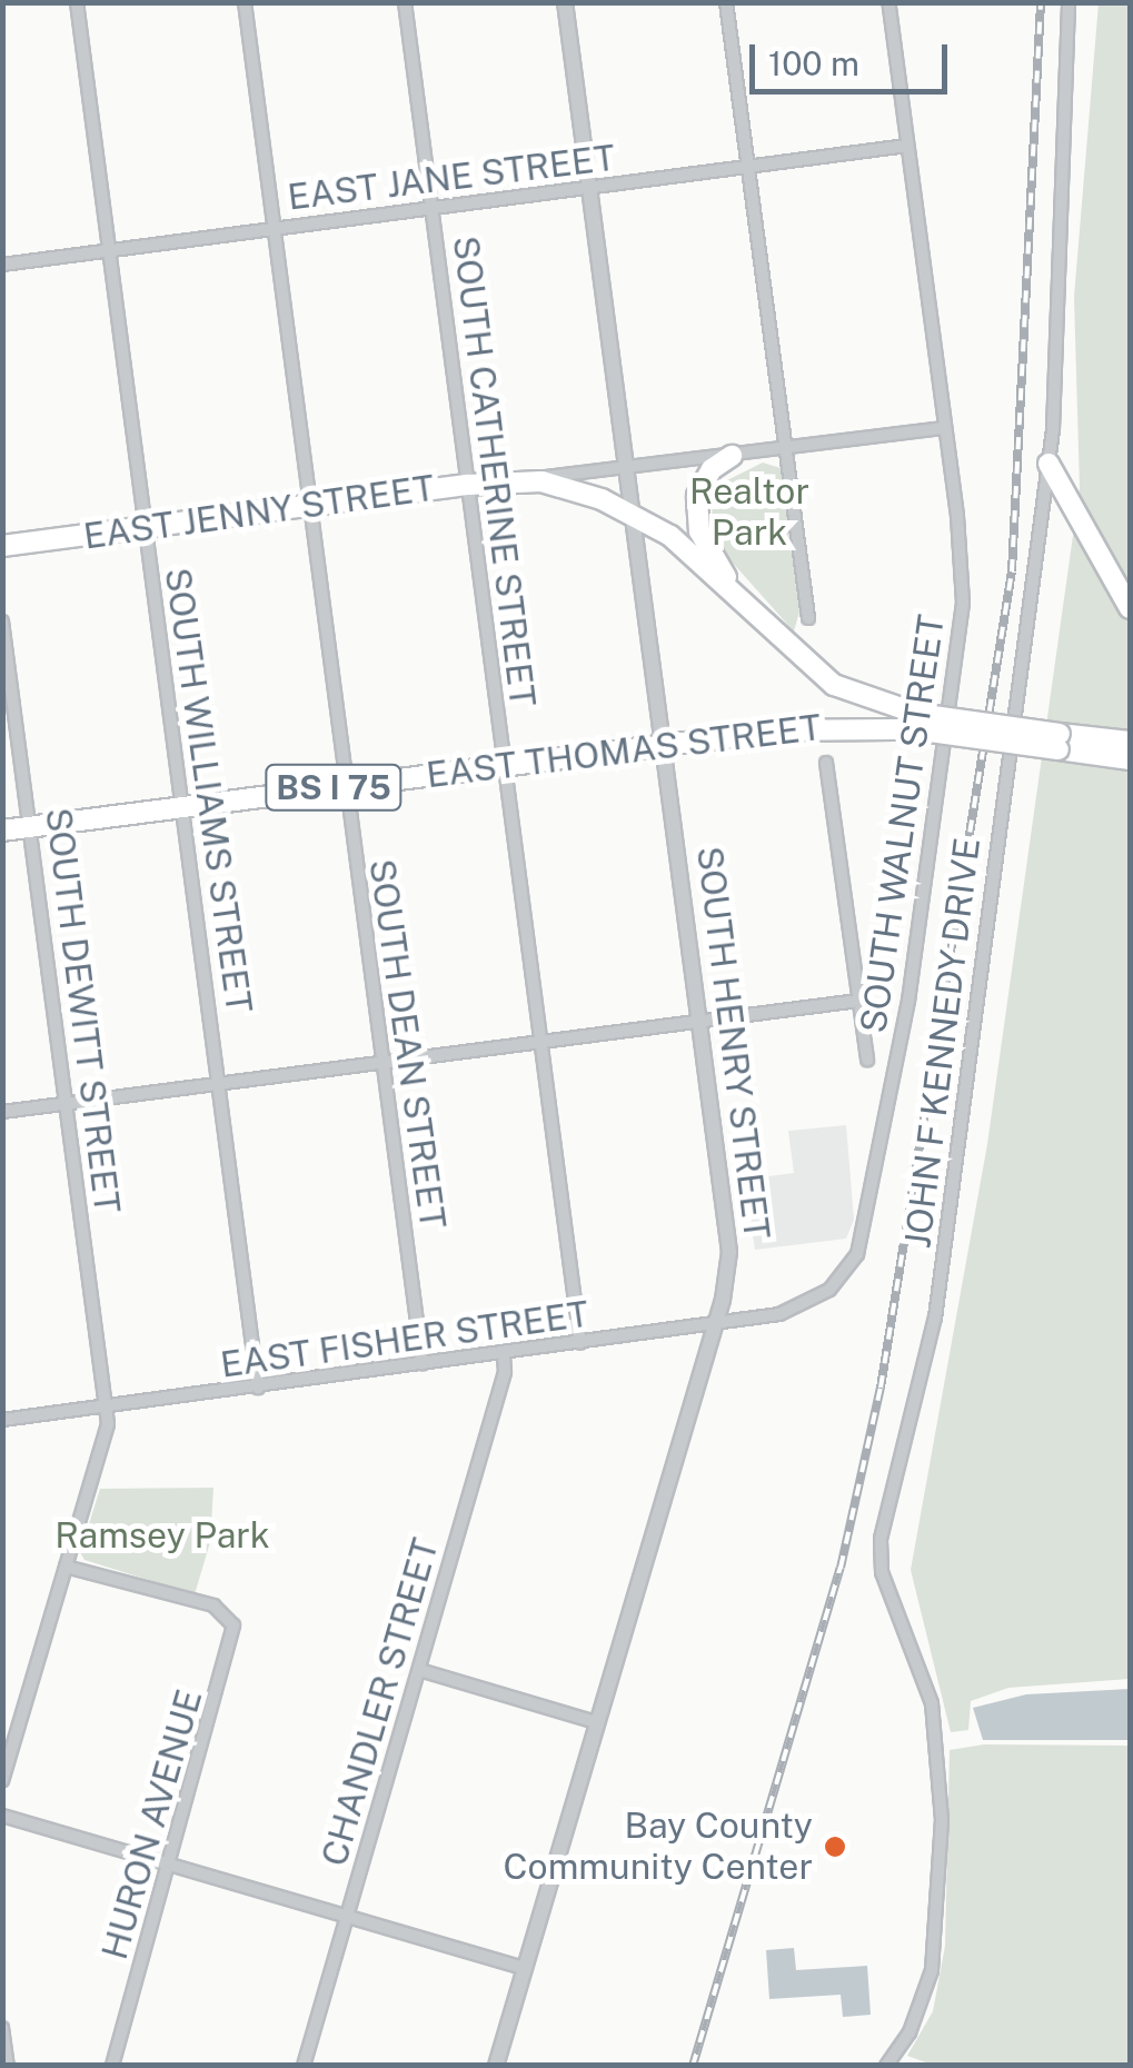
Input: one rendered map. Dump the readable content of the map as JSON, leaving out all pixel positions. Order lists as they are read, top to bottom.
{
  "streets": {
    "highway": ["EAST JENNY STREET", "EAST THOMAS STREET", "BS I 75"],
    "street": [
      "EAST JANE STREET",
      "SOUTH CATHERINE STREET",
      "SOUTH WILLIAMS STREET",
      "SOUTH WALNUT STREET",
      "SOUTH DEWITT STREET",
      "SOUTH HENRY STREET",
      "JOHN F KENNEDY DRIVE",
      "SOUTH DEAN STREET",
      "EAST FISHER STREET",
      "CHANDLER STREET",
      "HURON AVENUE"
    ]
  },
  "crossings": [
    ["EAST JANE STREET", "SOUTH CATHERINE STREET"],
    ["EAST JANE STREET", "SOUTH WILLIAMS STREET"],
    ["EAST JANE STREET", "SOUTH WALNUT STREET"],
    ["EAST JANE STREET", "SOUTH HENRY STREET"],
    ["EAST JANE STREET", "SOUTH DEAN STREET"],
    ["SOUTH CATHERINE STREET", "EAST JENNY STREET"],
    ["SOUTH CATHERINE STREET", "EAST THOMAS STREET"],
    ["SOUTH CATHERINE STREET", "EAST FISHER STREET"],
    ["EAST JENNY STREET", "BS I 75"],
    ["EAST JENNY STREET", "SOUTH WILLIAMS STREET"],
    ["EAST JENNY STREET", "SOUTH WALNUT STREET"],
    ["EAST JENNY STREET", "SOUTH HENRY STREET"],
    ["EAST JENNY STREET", "SOUTH DEAN STREET"],
    ["EAST THOMAS STREET", "BS I 75"],
    ["EAST THOMAS STREET", "SOUTH WILLIAMS STREET"],
    ["EAST THOMAS STREET", "SOUTH DEWITT STREET"],
    ["EAST THOMAS STREET", "SOUTH HENRY STREET"],
    ["EAST THOMAS STREET", "SOUTH DEAN STREET"],
    ["BS I 75", "SOUTH HENRY STREET"],
    ["SOUTH WILLIAMS STREET", "EAST FISHER STREET"],
    ["SOUTH WALNUT STREET", "EAST FISHER STREET"],
    ["SOUTH DEWITT STREET", "EAST FISHER STREET"],
    ["SOUTH DEWITT STREET", "HURON AVENUE"],
    ["SOUTH HENRY STREET", "EAST FISHER STREET"],
    ["SOUTH DEAN STREET", "EAST FISHER STREET"],
    ["EAST FISHER STREET", "CHANDLER STREET"]
  ],
  "parks": ["Realtor Park", "Ramsey Park"],
  "places": ["Bay County Community Center"],
  "scale_bar": "100 m"
}
